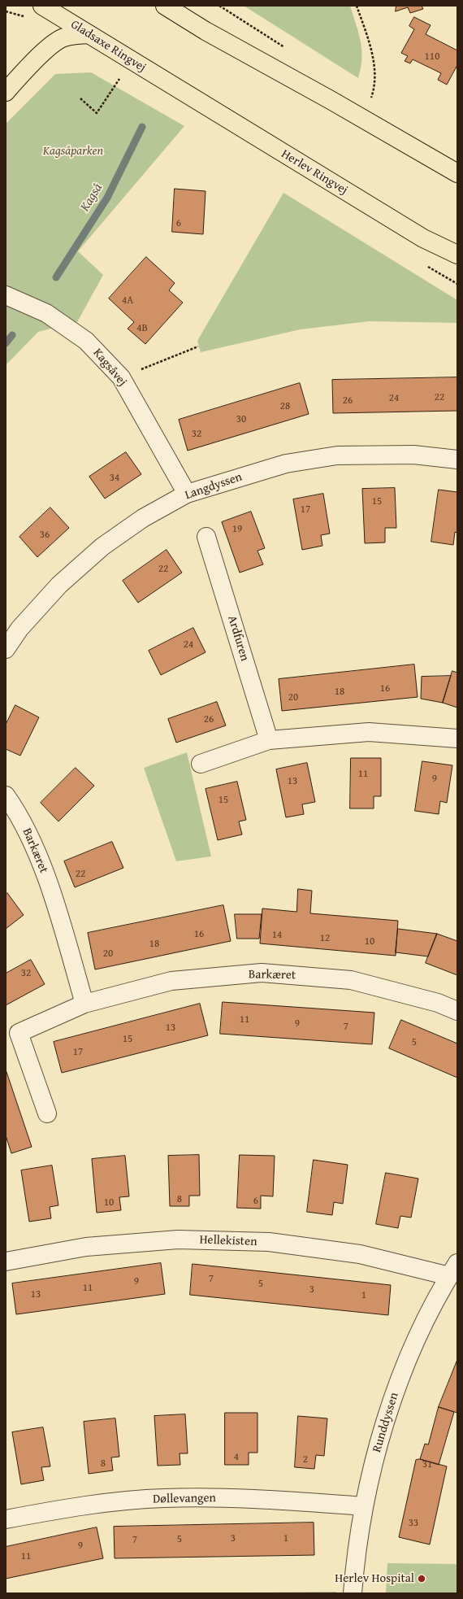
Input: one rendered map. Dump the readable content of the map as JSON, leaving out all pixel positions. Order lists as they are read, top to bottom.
{
  "streets": {
    "main road": ["Gladsaxe Ringvej", "Herlev Ringvej"],
    "street": [
      "Kagsåvej",
      "Langdyssen",
      "Ardfuren",
      "Barkæret",
      "Hellekisten",
      "Runddyssen",
      "Døllevangen"
    ]
  },
  "crossings": [
    ["Gladsaxe Ringvej", "Herlev Ringvej"],
    ["Kagsåvej", "Langdyssen"],
    ["Hellekisten", "Runddyssen"],
    ["Runddyssen", "Døllevangen"]
  ],
  "water": ["Kagså"],
  "parks": ["Kagsåparken"],
  "places": ["Herlev Hospital"],
  "house_numbers": [
    "110",
    "6",
    "4A",
    "4B",
    "22",
    "24",
    "26",
    "28",
    "30",
    "32",
    "34",
    "15",
    "17",
    "19",
    "36",
    "22",
    "24",
    "16",
    "18",
    "20",
    "26",
    "11",
    "9",
    "13",
    "15",
    "22",
    "16",
    "14",
    "12",
    "10",
    "18",
    "20",
    "32",
    "11",
    "9",
    "7",
    "13",
    "15",
    "5",
    "17",
    "8",
    "6",
    "10",
    "7",
    "9",
    "5",
    "11",
    "3",
    "13",
    "1",
    "4",
    "2",
    "8",
    "31",
    "33",
    "3",
    "1",
    "5",
    "7",
    "9",
    "11"
  ]
}
